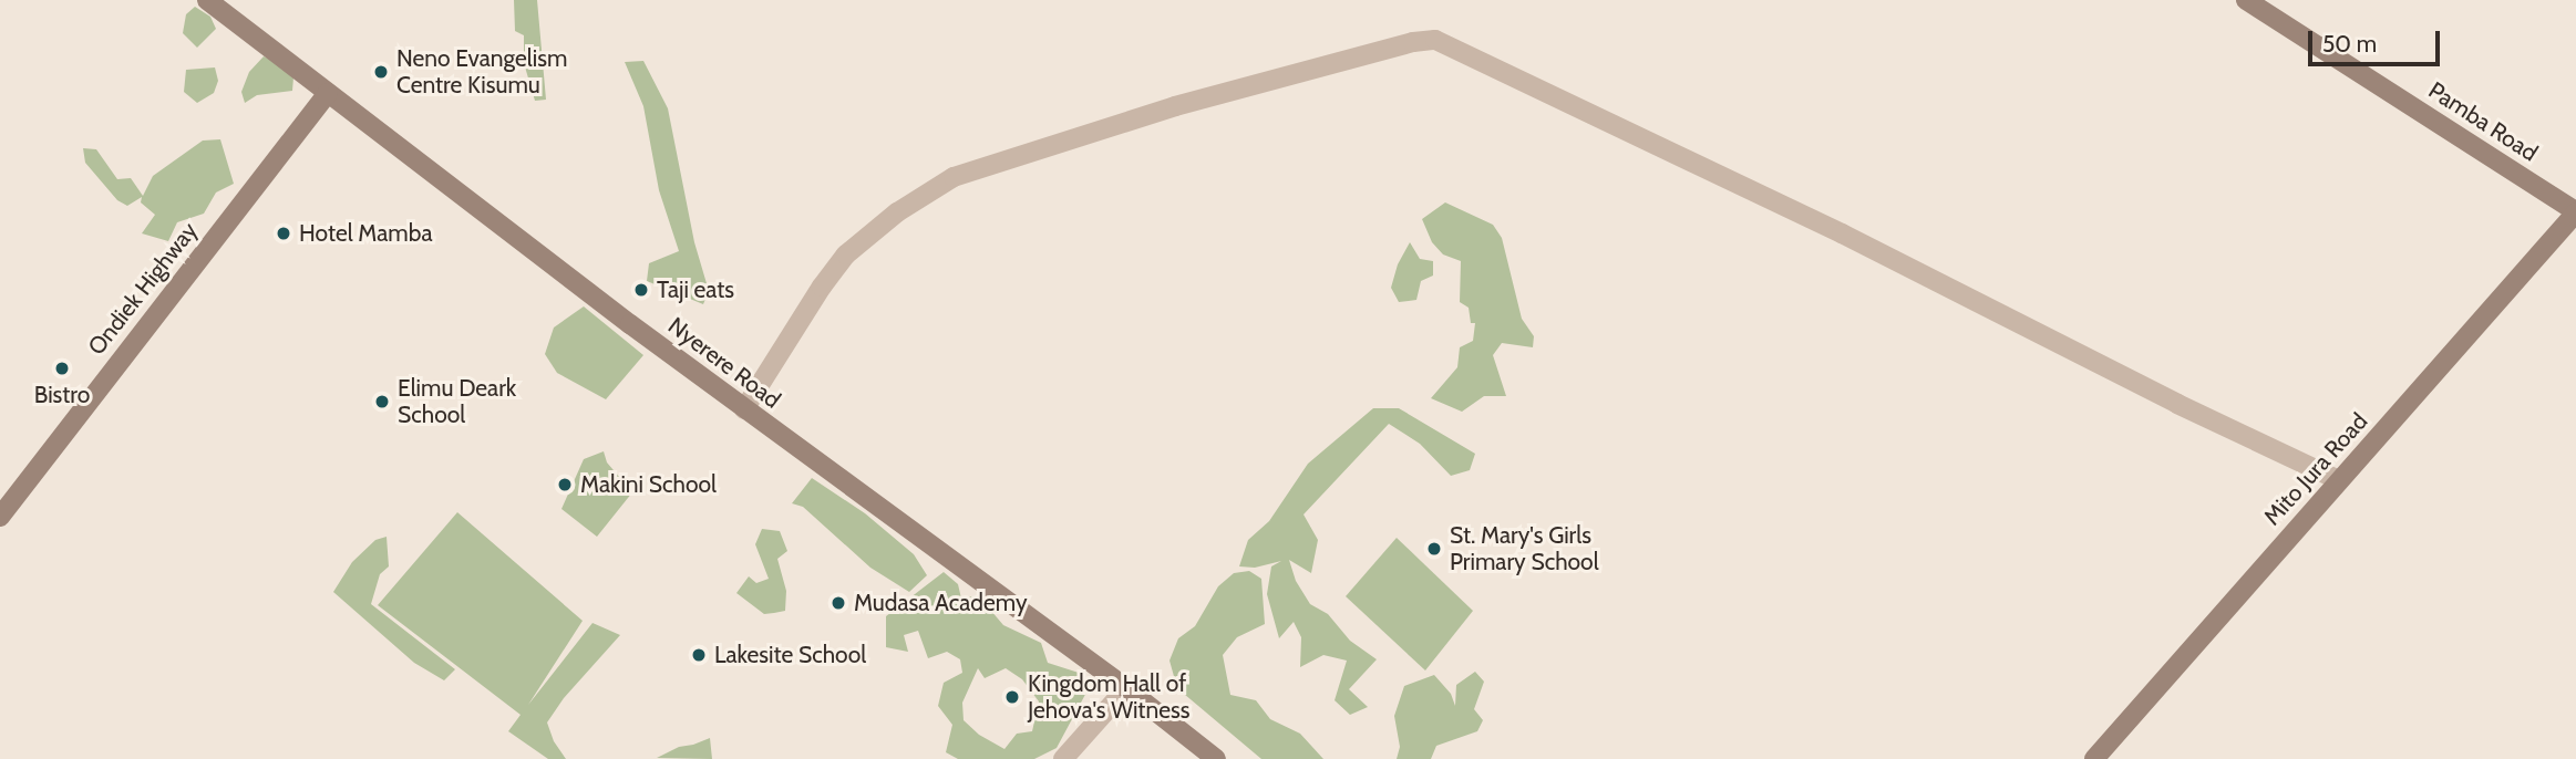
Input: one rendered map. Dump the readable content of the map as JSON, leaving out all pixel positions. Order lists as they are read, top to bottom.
{
  "streets": {
    "main road": [
      "Pamba Road",
      "Ondiek Highway",
      "Nyerere Road",
      "Mito Jura Road"
    ]
  },
  "crossings": [
    ["Pamba Road", "Mito Jura Road"],
    ["Ondiek Highway", "Nyerere Road"]
  ],
  "places": [
    "Neno Evangelism Centre Kisumu",
    "Hotel Mamba",
    "Taji eats",
    "Bistro",
    "Elimu Deark School",
    "Makini School",
    "St. Mary's Girls Primary School",
    "Mudasa Academy",
    "Lakesite School",
    "Kingdom Hall of Jehova's Witness"
  ],
  "scale_bar": "50 m"
}
